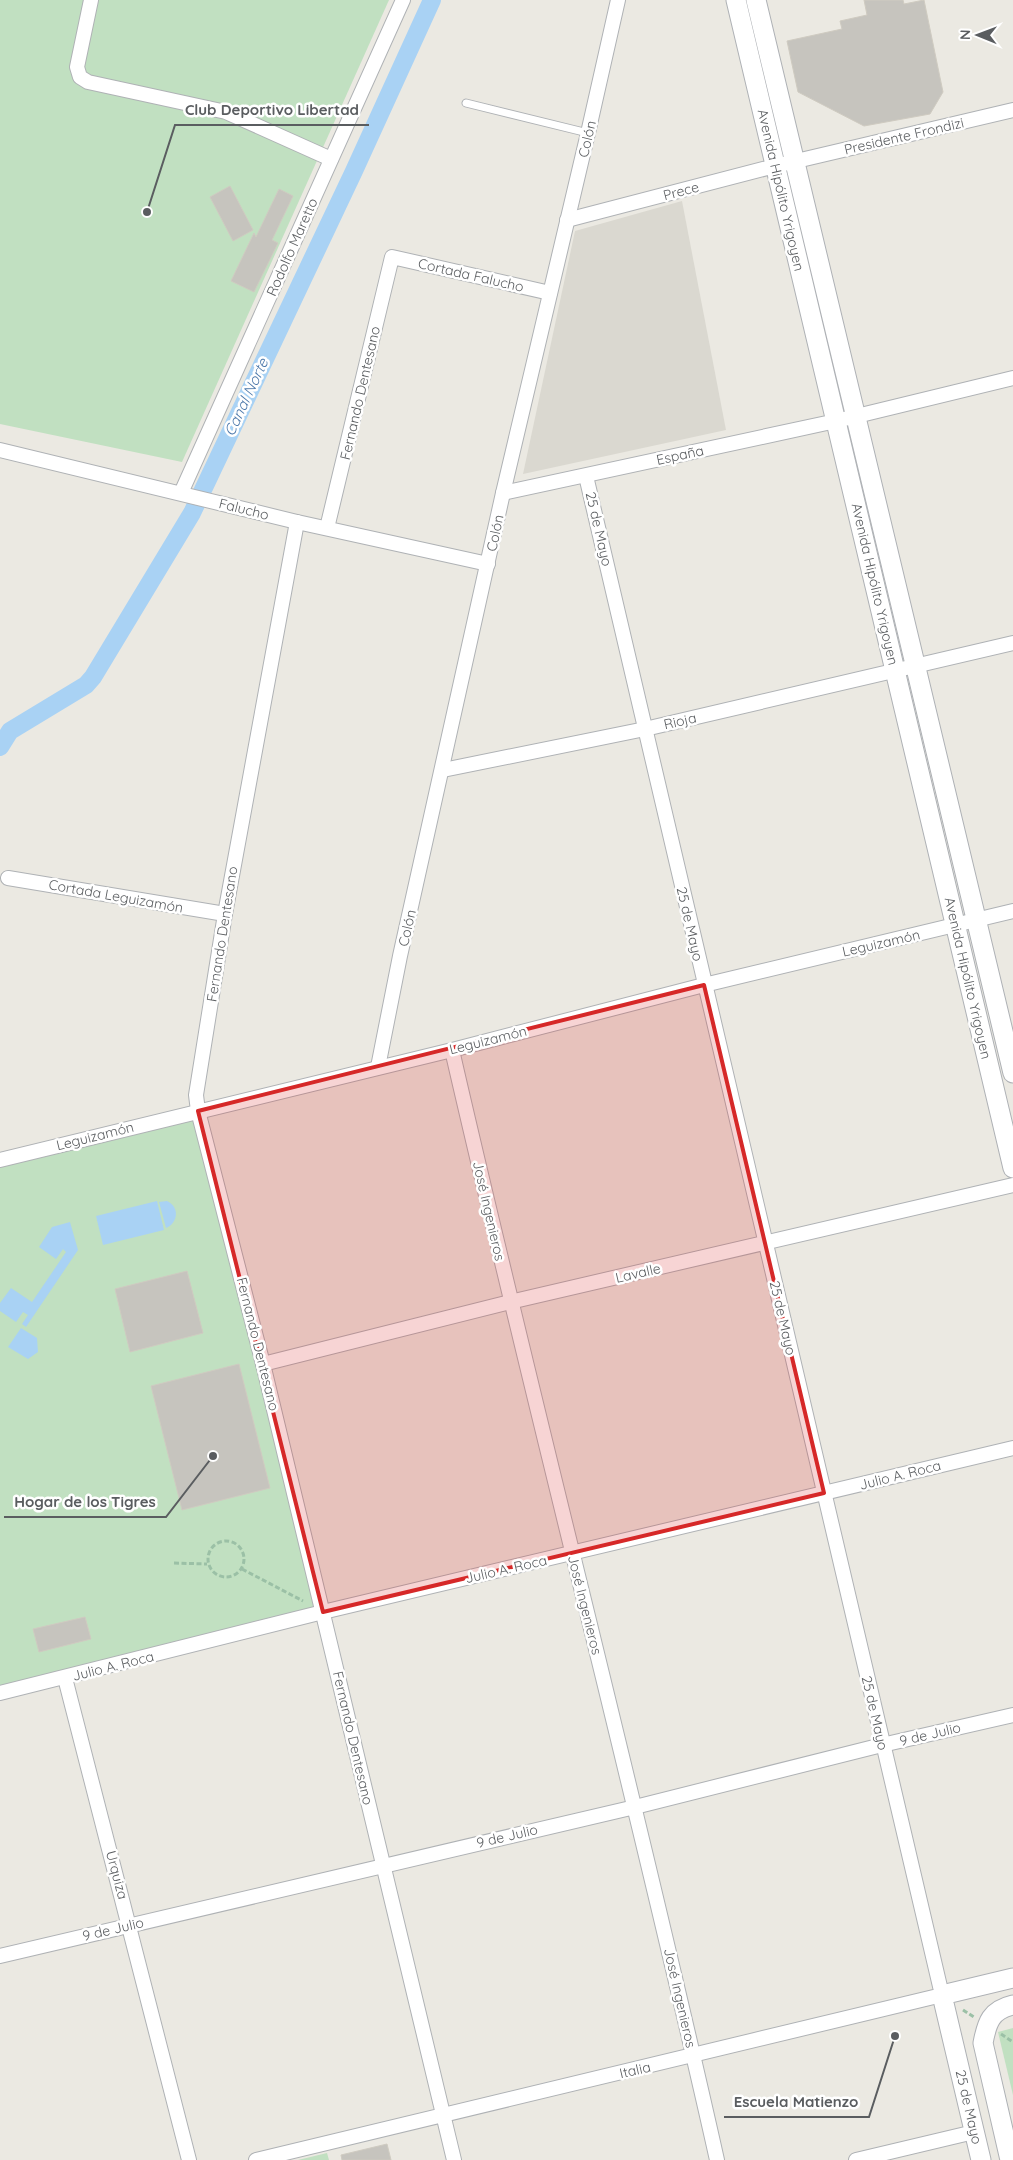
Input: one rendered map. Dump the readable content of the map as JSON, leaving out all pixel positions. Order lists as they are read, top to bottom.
{
  "streets": {
    "street": [
      "Presidente Frondizi",
      "Colón",
      "Avenida Hipólito Yrigoyen",
      "Prece",
      "Rodolfo Maretto",
      "Cortada Falucho",
      "Fernando Dentesano",
      "España",
      "Falucho",
      "25 de Mayo",
      "Rioja",
      "Cortada Leguizamón",
      "Leguizamón",
      "José Ingenieros",
      "Lavalle",
      "Julio A. Roca",
      "9 de Julio",
      "Urquiza",
      "Italia"
    ]
  },
  "crossings": [
    ["Presidente Frondizi", "Avenida Hipólito Yrigoyen"],
    ["Presidente Frondizi", "Prece"],
    ["Colón", "Prece"],
    ["Colón", "Cortada Falucho"],
    ["Colón", "España"],
    ["Colón", "Falucho"],
    ["Colón", "Rioja"],
    ["Colón", "Leguizamón"],
    ["Avenida Hipólito Yrigoyen", "Prece"],
    ["Avenida Hipólito Yrigoyen", "España"],
    ["Avenida Hipólito Yrigoyen", "Rioja"],
    ["Avenida Hipólito Yrigoyen", "Leguizamón"],
    ["Rodolfo Maretto", "Falucho"],
    ["Cortada Falucho", "Fernando Dentesano"],
    ["Fernando Dentesano", "Falucho"],
    ["Fernando Dentesano", "Cortada Leguizamón"],
    ["Fernando Dentesano", "Leguizamón"],
    ["Fernando Dentesano", "Lavalle"],
    ["Fernando Dentesano", "Julio A. Roca"],
    ["Fernando Dentesano", "9 de Julio"],
    ["Fernando Dentesano", "Italia"],
    ["España", "25 de Mayo"],
    ["25 de Mayo", "Rioja"],
    ["25 de Mayo", "Leguizamón"],
    ["25 de Mayo", "Lavalle"],
    ["25 de Mayo", "Julio A. Roca"],
    ["25 de Mayo", "9 de Julio"],
    ["25 de Mayo", "Italia"],
    ["Leguizamón", "José Ingenieros"],
    ["José Ingenieros", "Lavalle"],
    ["José Ingenieros", "Julio A. Roca"],
    ["José Ingenieros", "9 de Julio"],
    ["José Ingenieros", "Italia"],
    ["Julio A. Roca", "Urquiza"],
    ["9 de Julio", "Urquiza"]
  ],
  "water": ["Canal Norte"],
  "places": ["Club Deportivo Libertad", "Hogar de los Tigres", "Escuela Matienzo"],
  "north": "left"
}
